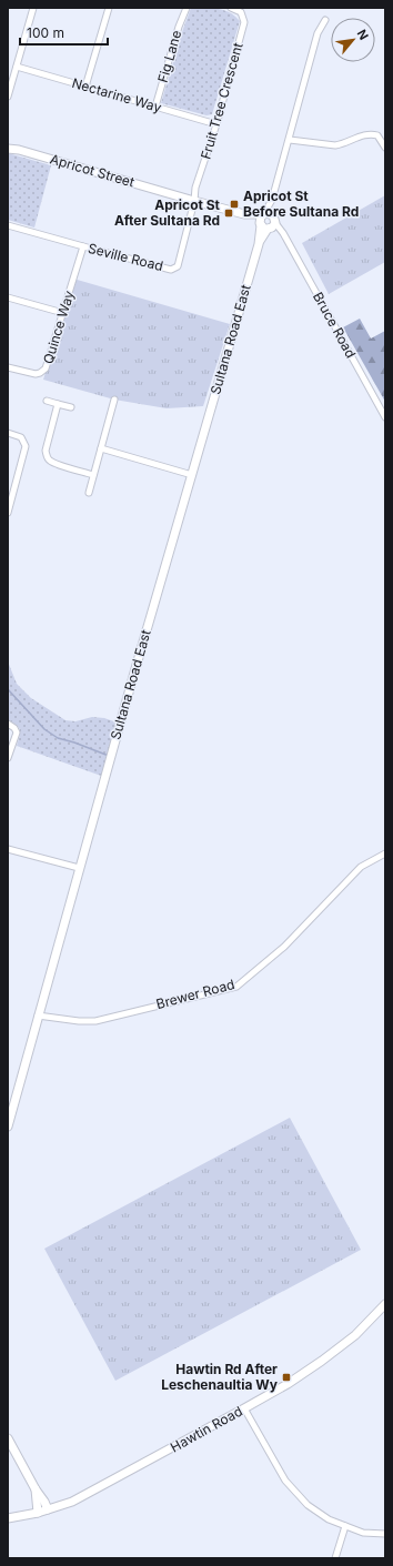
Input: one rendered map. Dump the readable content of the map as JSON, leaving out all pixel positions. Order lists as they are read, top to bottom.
{
  "streets": {
    "street": [
      "Fig Lane",
      "Nectarine Way",
      "Fruit Tree Crescent",
      "Apricot Street",
      "Seville Road",
      "Bruce Road",
      "Quince Way",
      "Sultana Road East",
      "Brewer Road",
      "Hawtin Road"
    ]
  },
  "crossings": [
    ["Fig Lane", "Nectarine Way"],
    ["Nectarine Way", "Fruit Tree Crescent"],
    ["Fruit Tree Crescent", "Apricot Street"],
    ["Fruit Tree Crescent", "Seville Road"],
    ["Apricot Street", "Seville Road"],
    ["Apricot Street", "Bruce Road"],
    ["Apricot Street", "Sultana Road East"],
    ["Seville Road", "Quince Way"],
    ["Bruce Road", "Sultana Road East"],
    ["Sultana Road East", "Brewer Road"]
  ],
  "places": {
    "transit": ["Apricot St Before Sultana Rd", "Apricot St After Sultana Rd", "Hawtin Rd After Leschenaultia Wy"]
  },
  "scale_bar": "100 m",
  "north": "top right"
}
